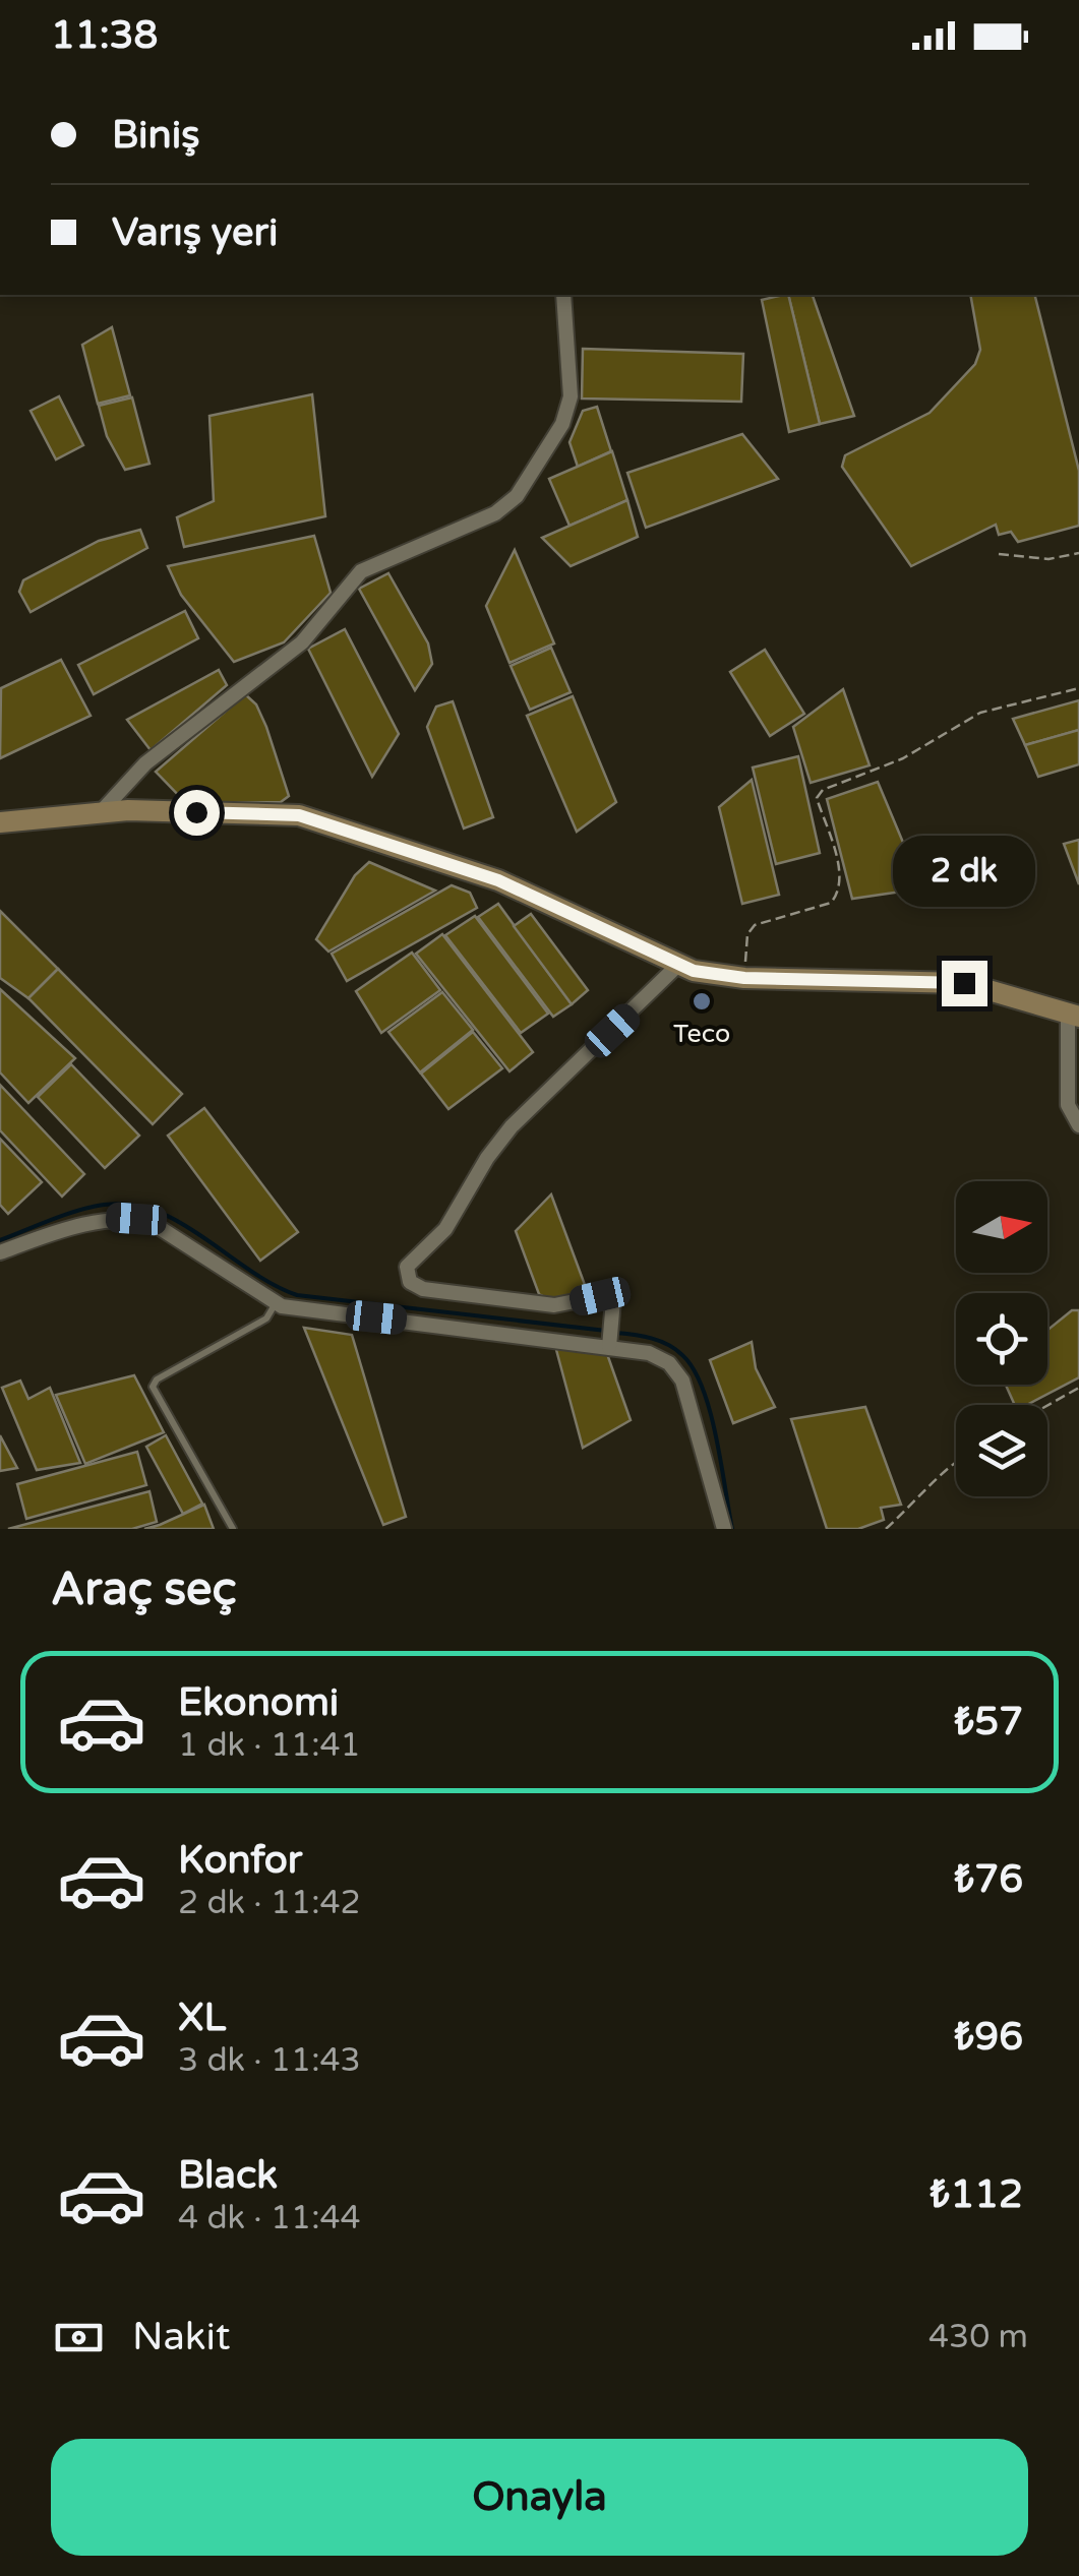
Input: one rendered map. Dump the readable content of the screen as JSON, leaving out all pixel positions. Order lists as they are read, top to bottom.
{
  "places": ["Teco"],
  "north": "right",
  "page": {
    "status": "11:38",
    "banner": ["Biniş", "Varış yeri"],
    "bubble": "2 dk",
    "heading": "Araç seç",
    "list": [
      {
        "name": "Ekonomi",
        "note": "1 dk · 11:41",
        "value": "₺57"
      },
      {
        "name": "Konfor",
        "note": "2 dk · 11:42",
        "value": "₺76"
      },
      {
        "name": "XL",
        "note": "3 dk · 11:43",
        "value": "₺96"
      },
      {
        "name": "Black",
        "note": "4 dk · 11:44",
        "value": "₺112"
      }
    ],
    "pay": ["Nakit", "430 m"],
    "buttons": "Onayla"
  }
}
